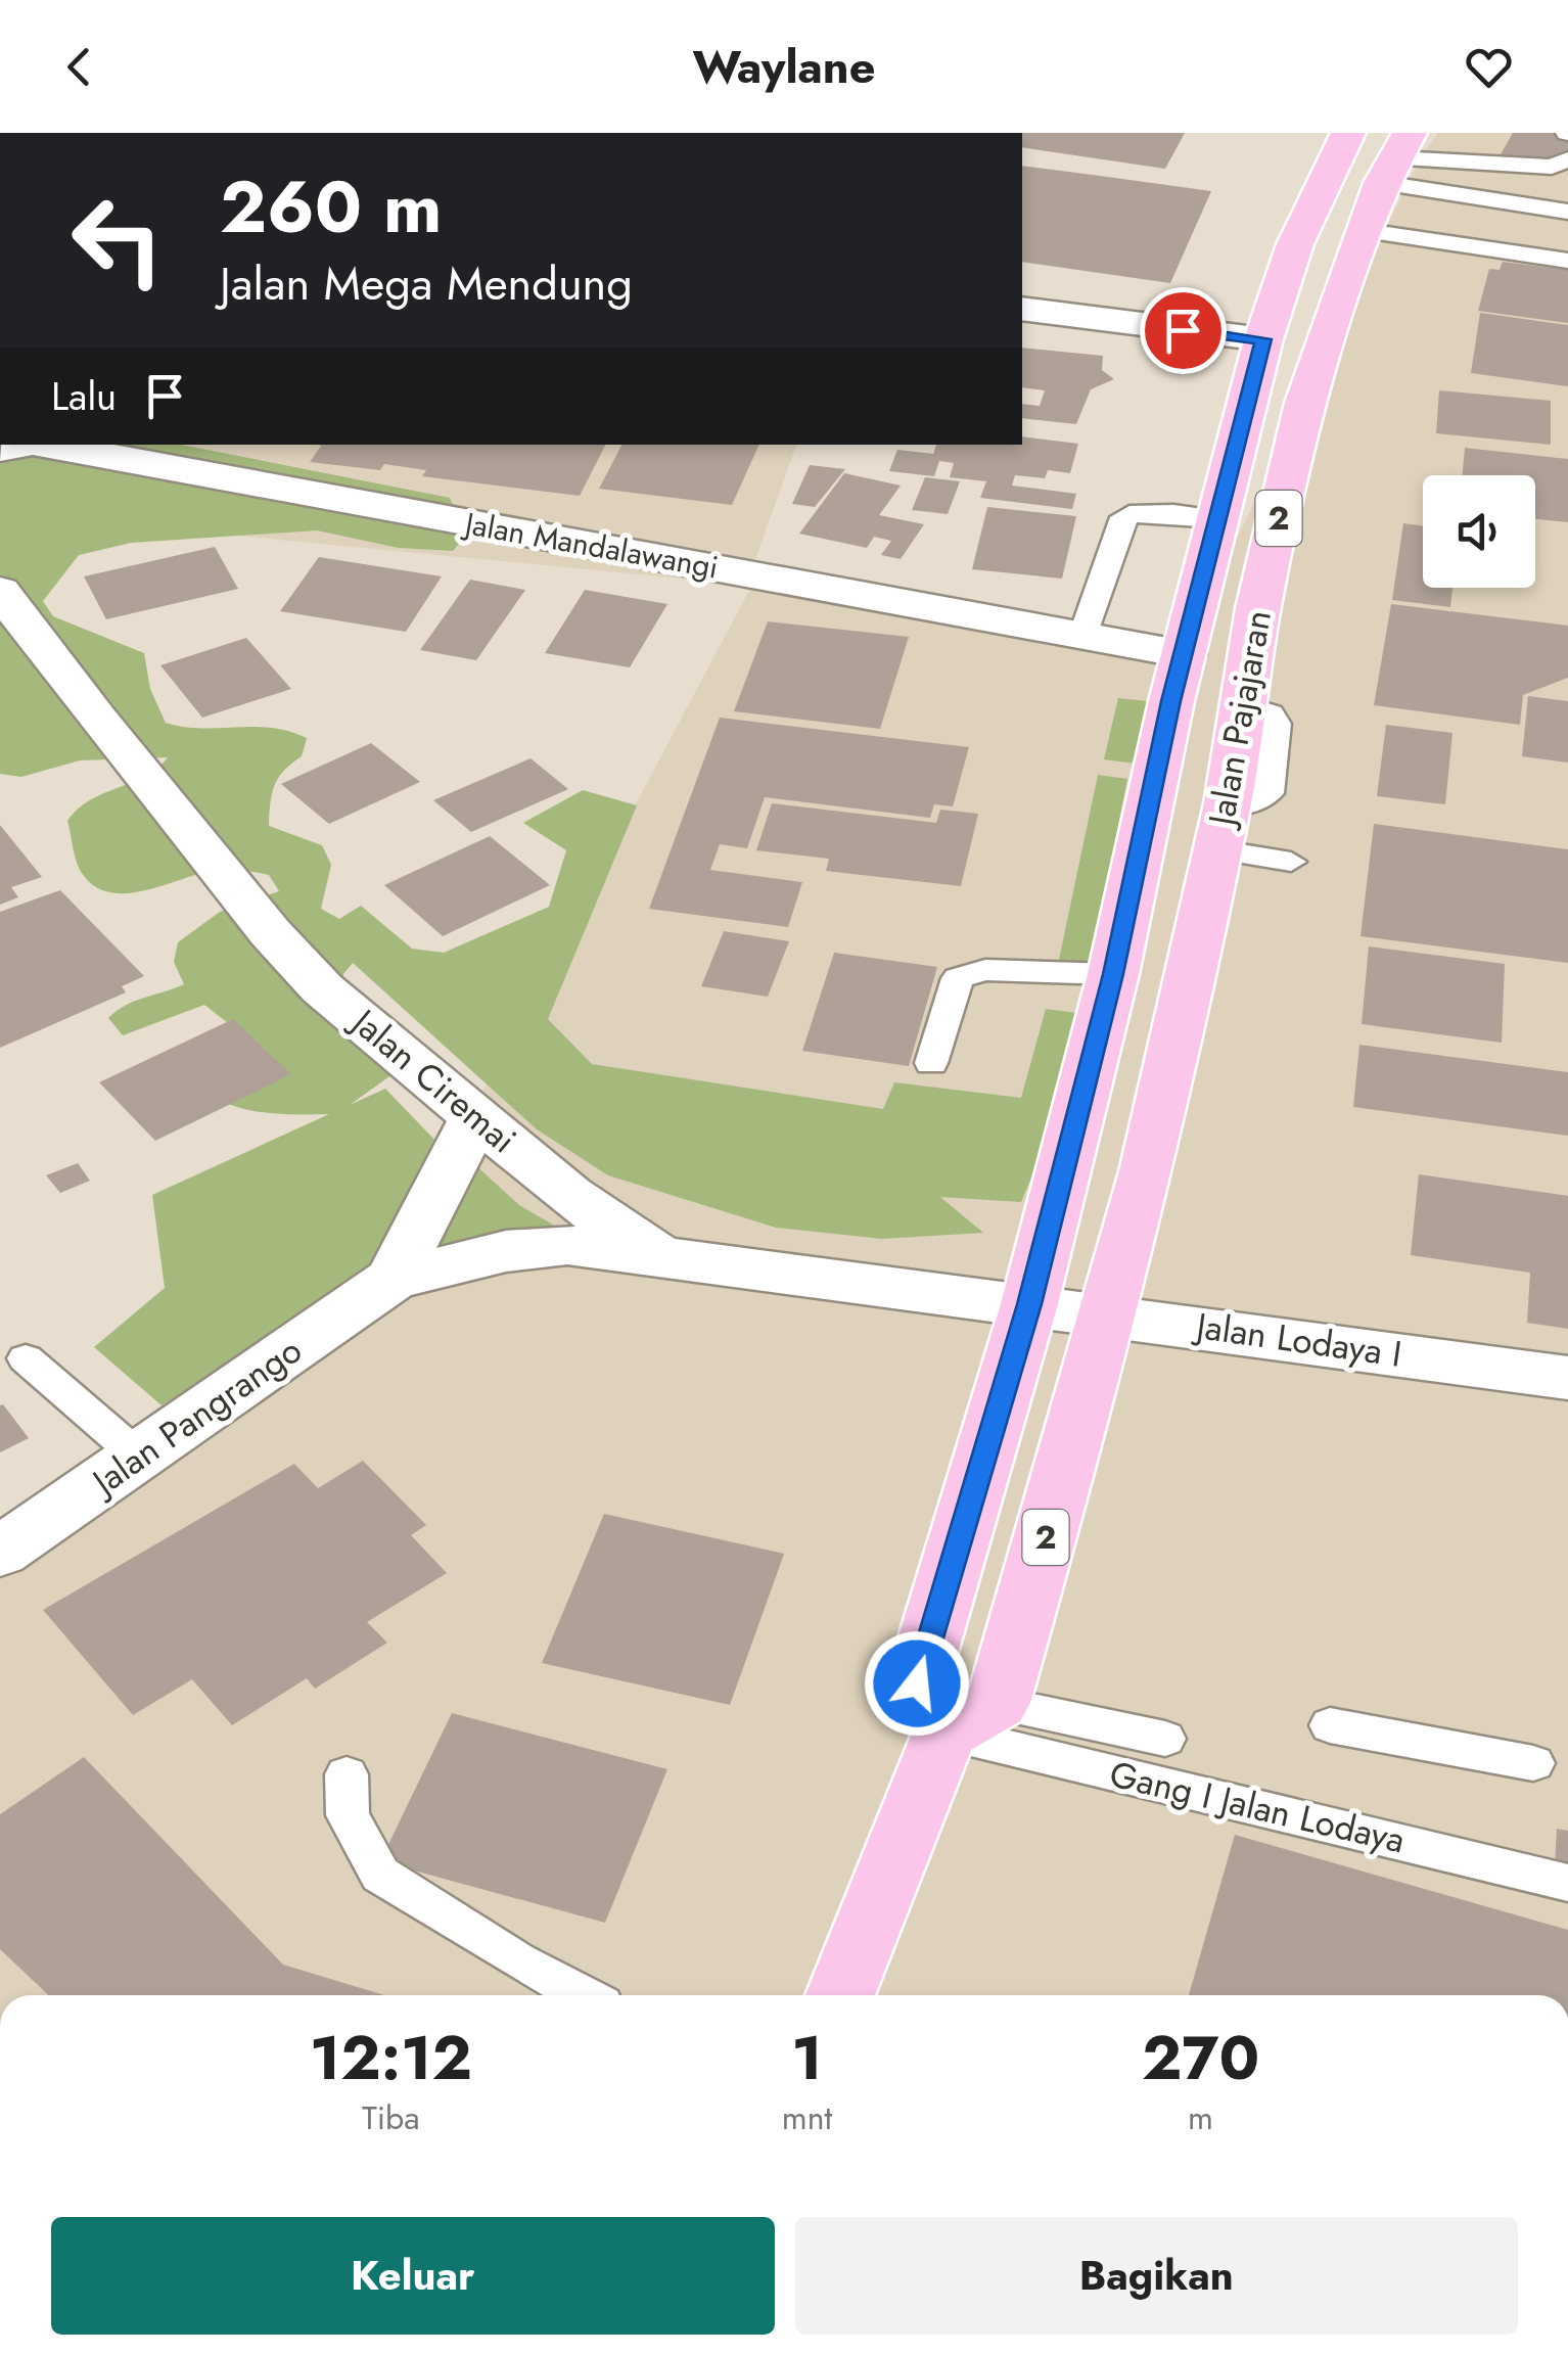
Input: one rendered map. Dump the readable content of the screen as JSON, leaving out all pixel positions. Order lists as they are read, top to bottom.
{
  "streets": {
    "highway": ["2", "Jalan Pajajaran"],
    "street": [
      "Jalan Mandalawangi",
      "Jalan Ciremai",
      "Jalan Lodaya I",
      "Jalan Pangrango"
    ],
    "lane": ["Gang I Jalan Lodaya"]
  },
  "crossings": [
    ["2", "Jalan Pajajaran"],
    ["2", "Jalan Lodaya I"],
    ["2", "Gang I Jalan Lodaya"],
    ["Jalan Mandalawangi", "Jalan Pajajaran"],
    ["Jalan Pajajaran", "Jalan Ciremai"],
    ["Jalan Pajajaran", "Jalan Lodaya I"],
    ["Jalan Pajajaran", "Gang I Jalan Lodaya"],
    ["Jalan Ciremai", "Jalan Lodaya I"],
    ["Jalan Ciremai", "Jalan Pangrango"]
  ],
  "page": {
    "header": "Waylane",
    "turn": ["260 m", "Jalan Mega Mendung"],
    "then": "Lalu",
    "eta": [
      "12:12",
      "Tiba",
      "1",
      "mnt",
      "270",
      "m"
    ],
    "buttons": ["Keluar", "Bagikan"]
  }
}
